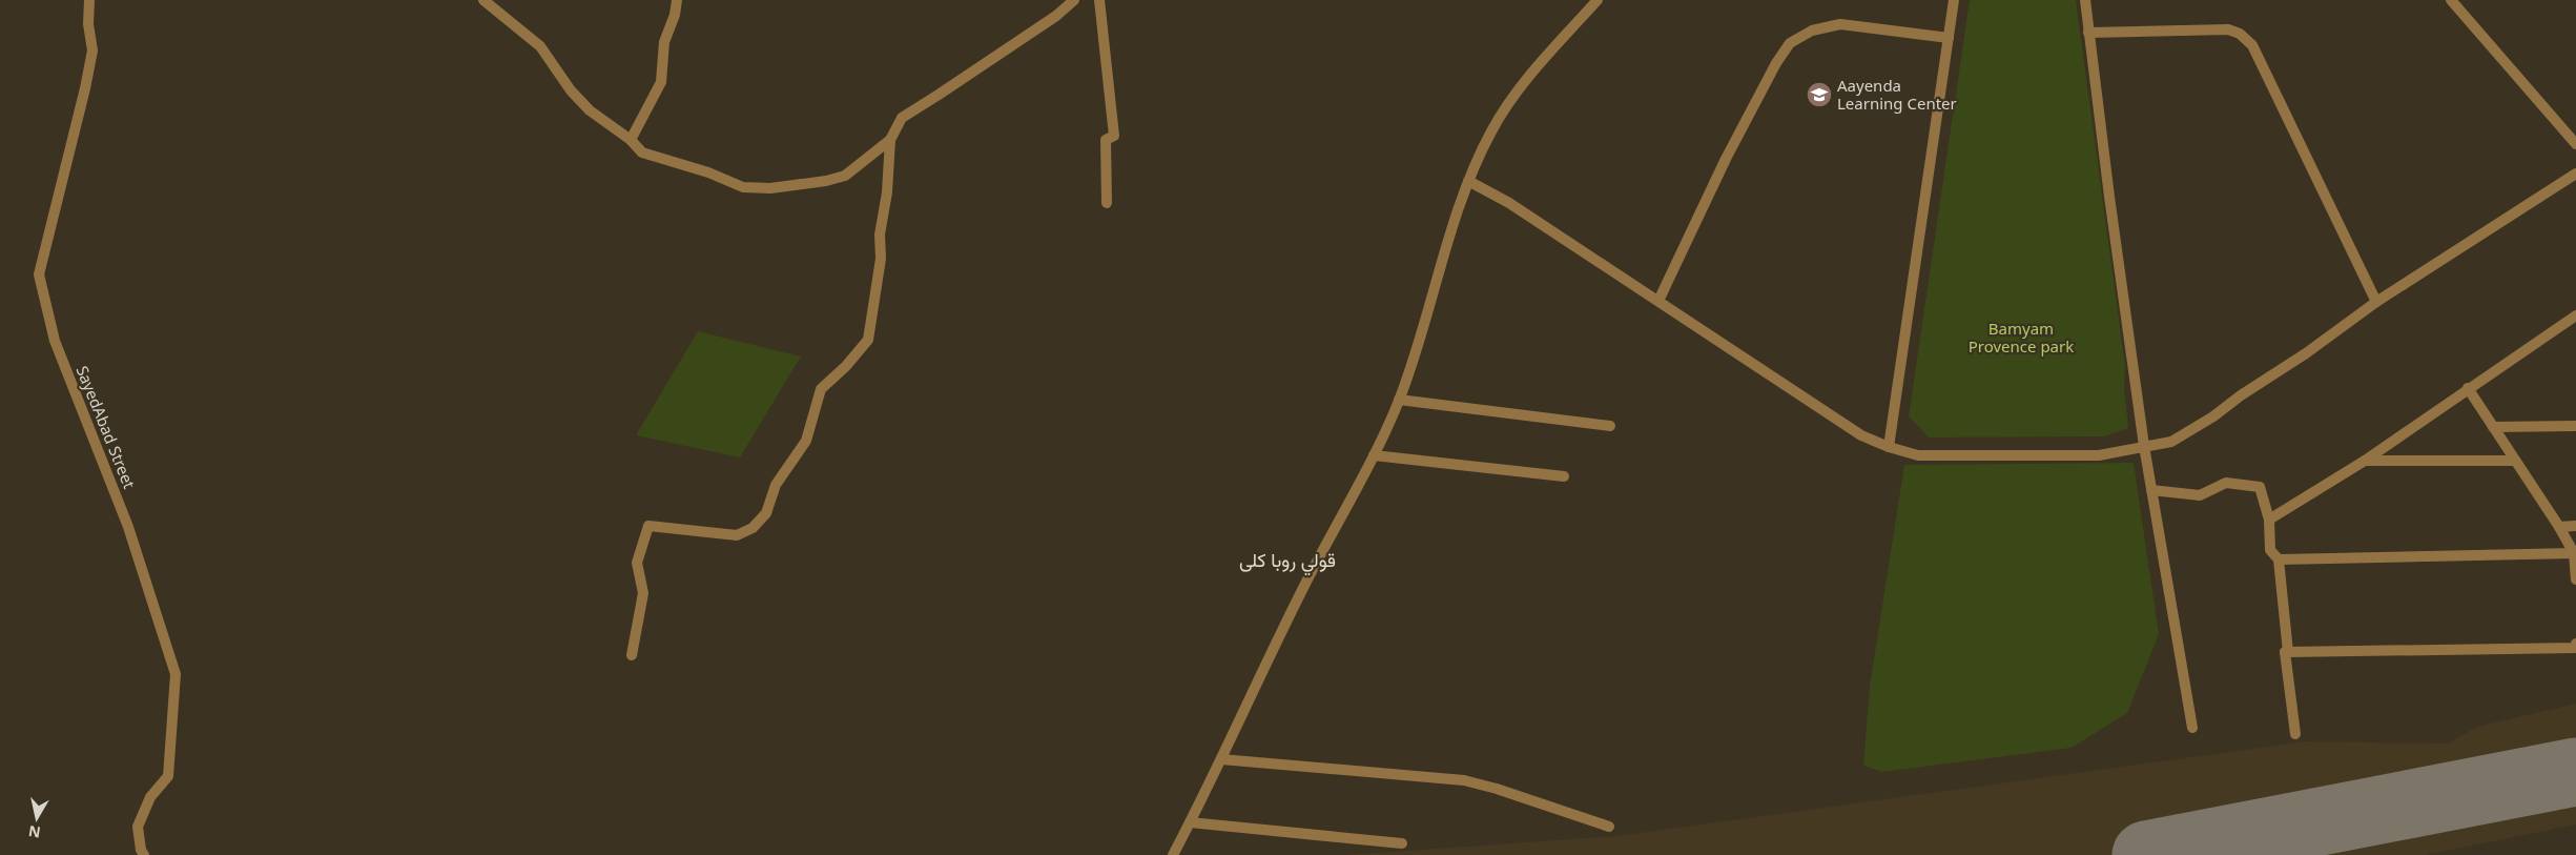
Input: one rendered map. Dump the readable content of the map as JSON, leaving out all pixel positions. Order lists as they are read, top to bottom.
{
  "streets": {
    "street": ["SayedAbad Street"]
  },
  "districts": ["قولي روبا کلی"],
  "parks": ["Bamyam Provence park"],
  "places": {
    "school or university": ["Aayenda Learning Center"]
  },
  "north": "bottom"
}
